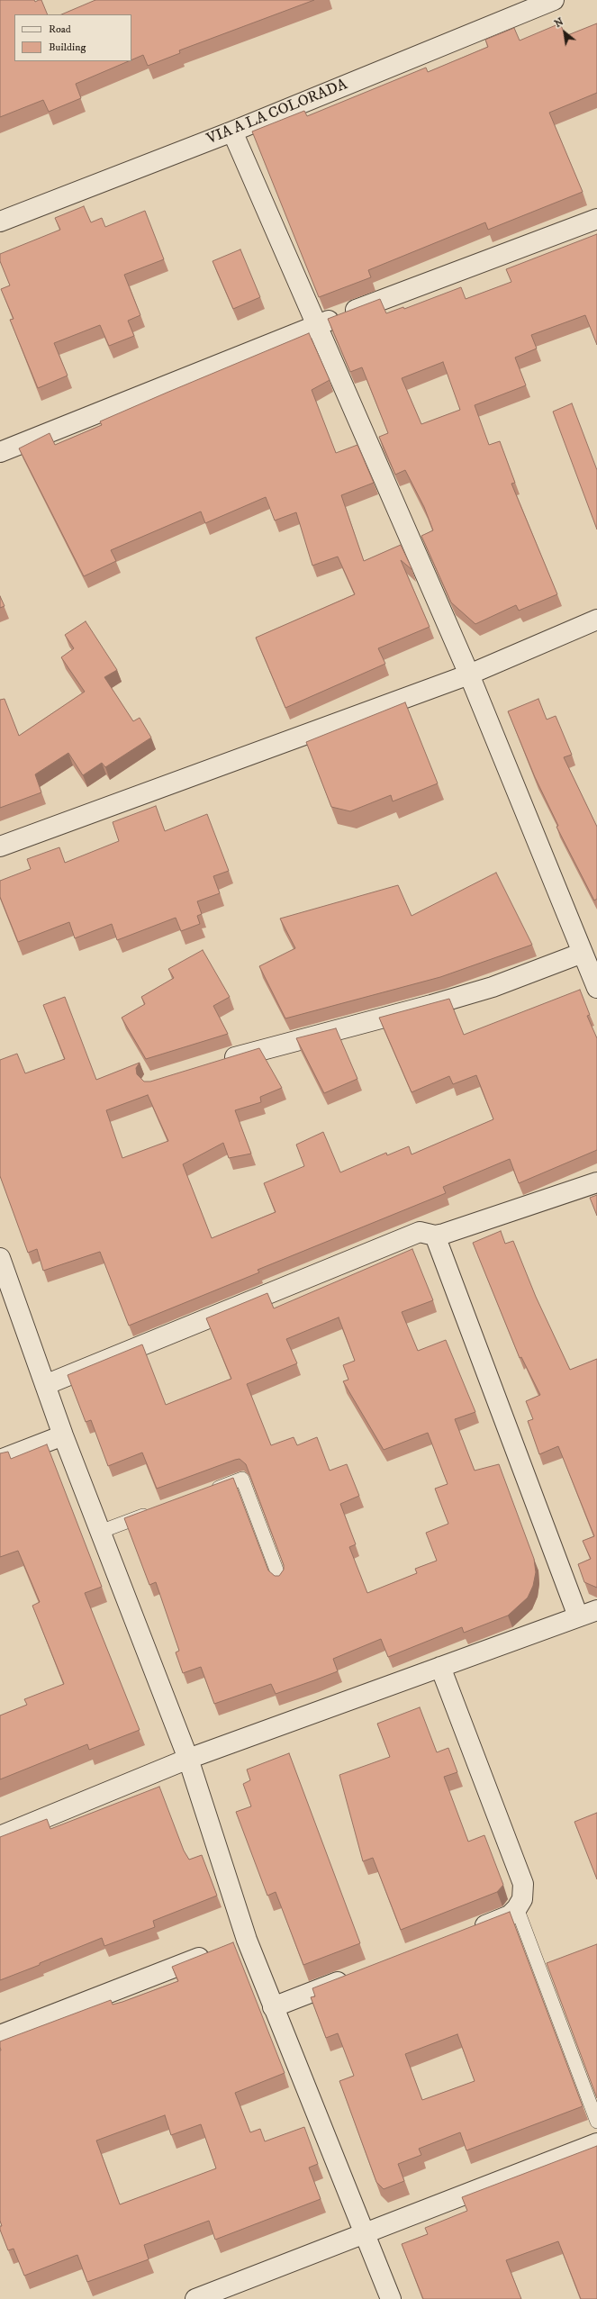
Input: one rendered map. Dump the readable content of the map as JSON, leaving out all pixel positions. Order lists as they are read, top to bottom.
{
  "streets": {
    "street": ["VIA A LA COLORADA"]
  },
  "legend": ["Road", "Building"],
  "north": "top left"
}
